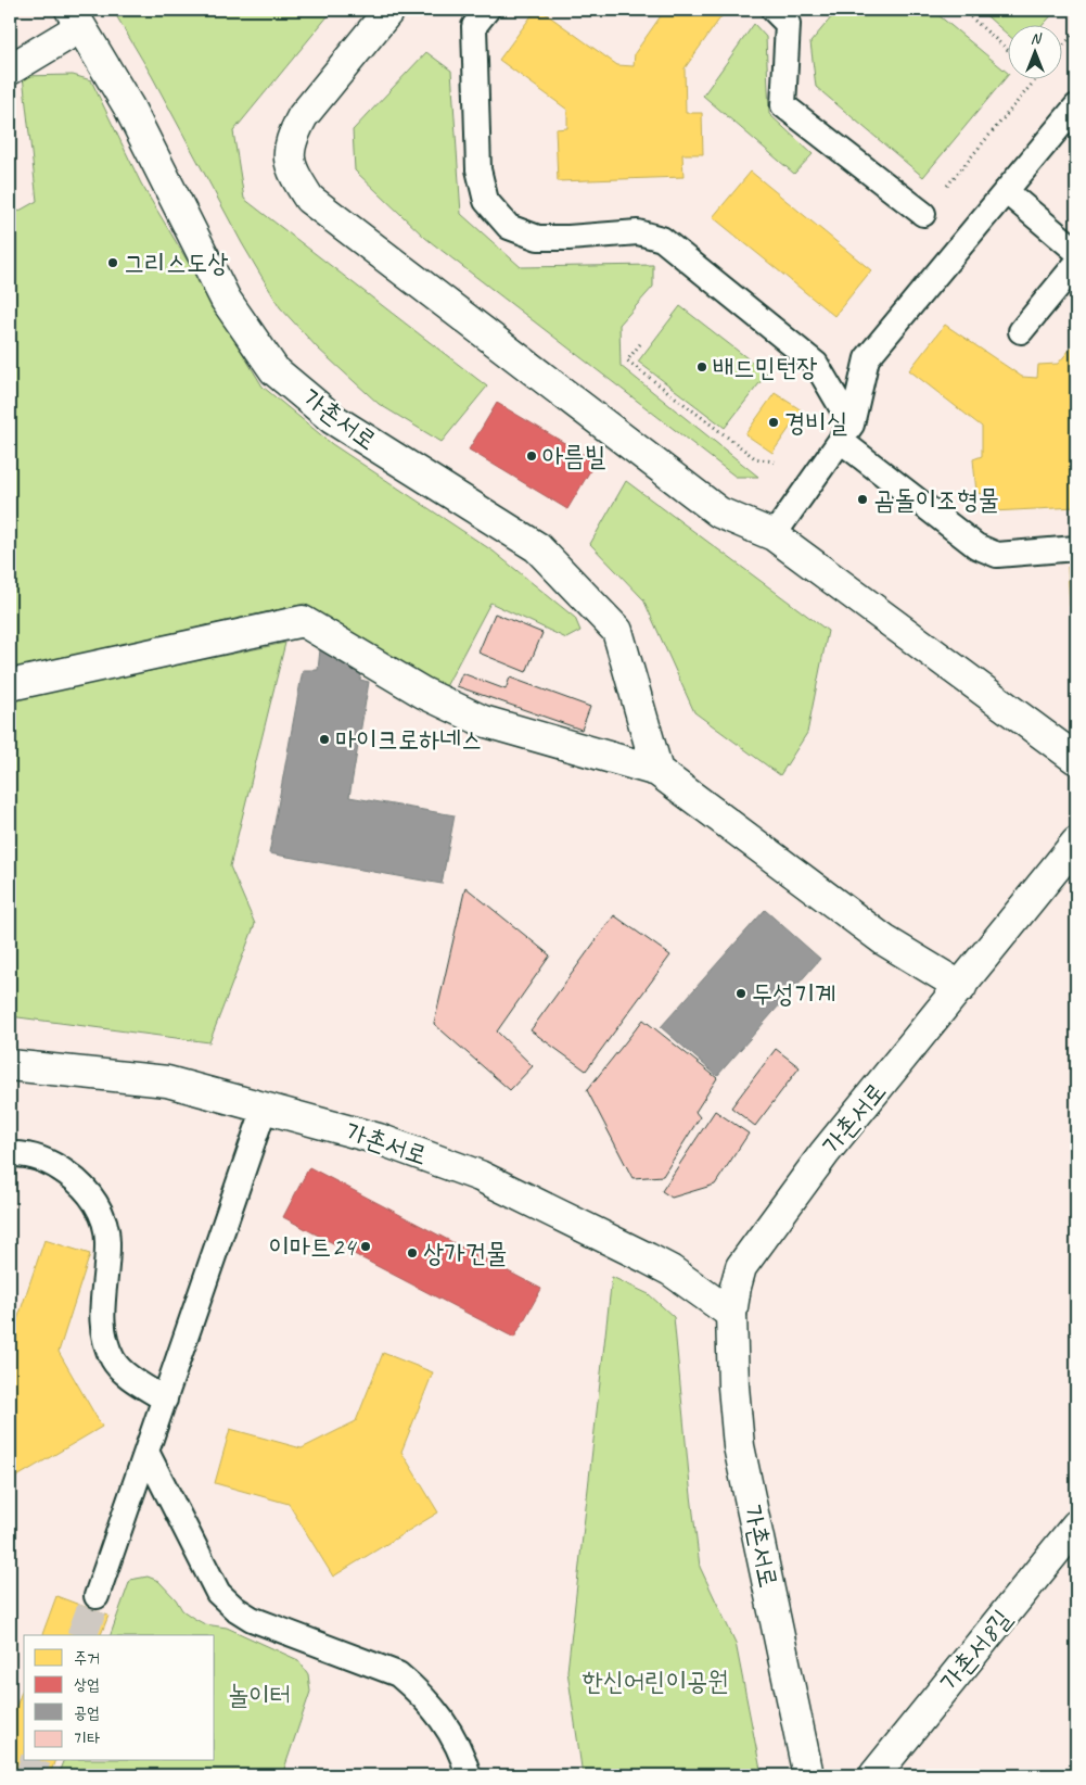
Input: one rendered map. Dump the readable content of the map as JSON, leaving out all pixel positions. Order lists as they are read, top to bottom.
{
  "streets": {
    "street": ["가촌서로", "가촌서8길"]
  },
  "parks": ["한신어린이공원", "놀이터"],
  "places": [
    "그리스도상",
    "배드민턴장",
    "경비실",
    "아름빌",
    "곰돌이조형물",
    "마이크로하네스",
    "두성기계",
    "이마트24",
    "상가건물"
  ],
  "legend": [
    "주거",
    "상업",
    "공업",
    "기타"
  ],
  "north": "top"
}
